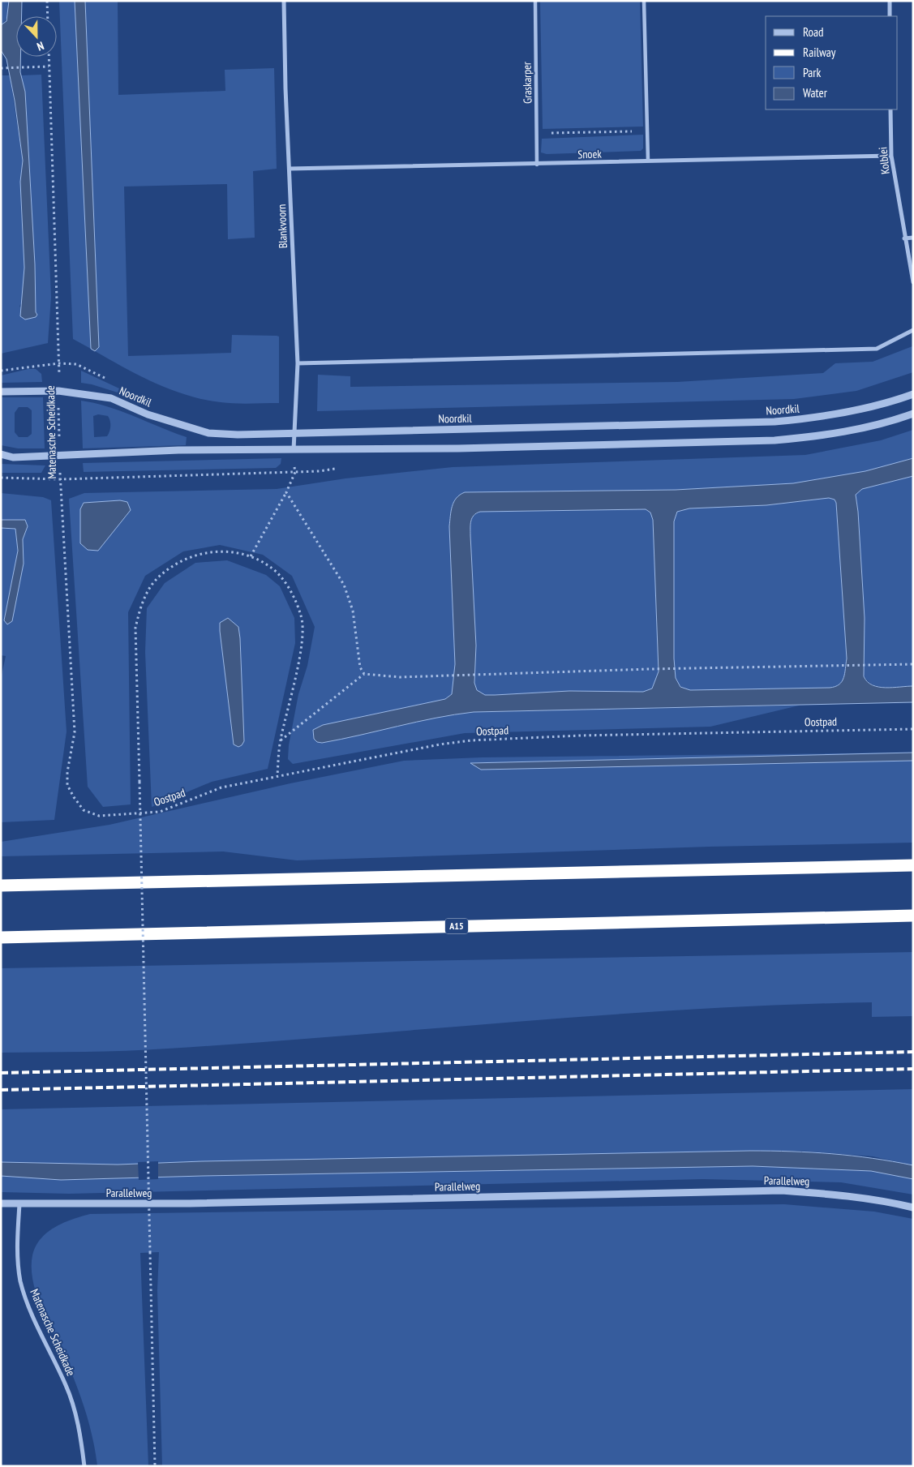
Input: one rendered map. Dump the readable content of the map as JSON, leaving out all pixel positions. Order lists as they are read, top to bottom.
{
  "streets": {
    "highway": ["A15"],
    "street": [
      "Graskarper",
      "Snoek",
      "Kolblei",
      "Blankvoorn",
      "Noordkil",
      "Matenasche Scheidkade",
      "Parallelweg"
    ],
    "path": ["Oostpad"]
  },
  "crossings": [
    ["Graskarper", "Snoek"],
    ["Snoek", "Kolblei"],
    ["Snoek", "Blankvoorn"],
    ["Blankvoorn", "Noordkil"],
    ["Noordkil", "Matenasche Scheidkade"],
    ["Matenasche Scheidkade", "Oostpad"],
    ["Matenasche Scheidkade", "Parallelweg"]
  ],
  "legend": [
    "Road",
    "Railway",
    "Park",
    "Water"
  ],
  "north": "bottom"
}
